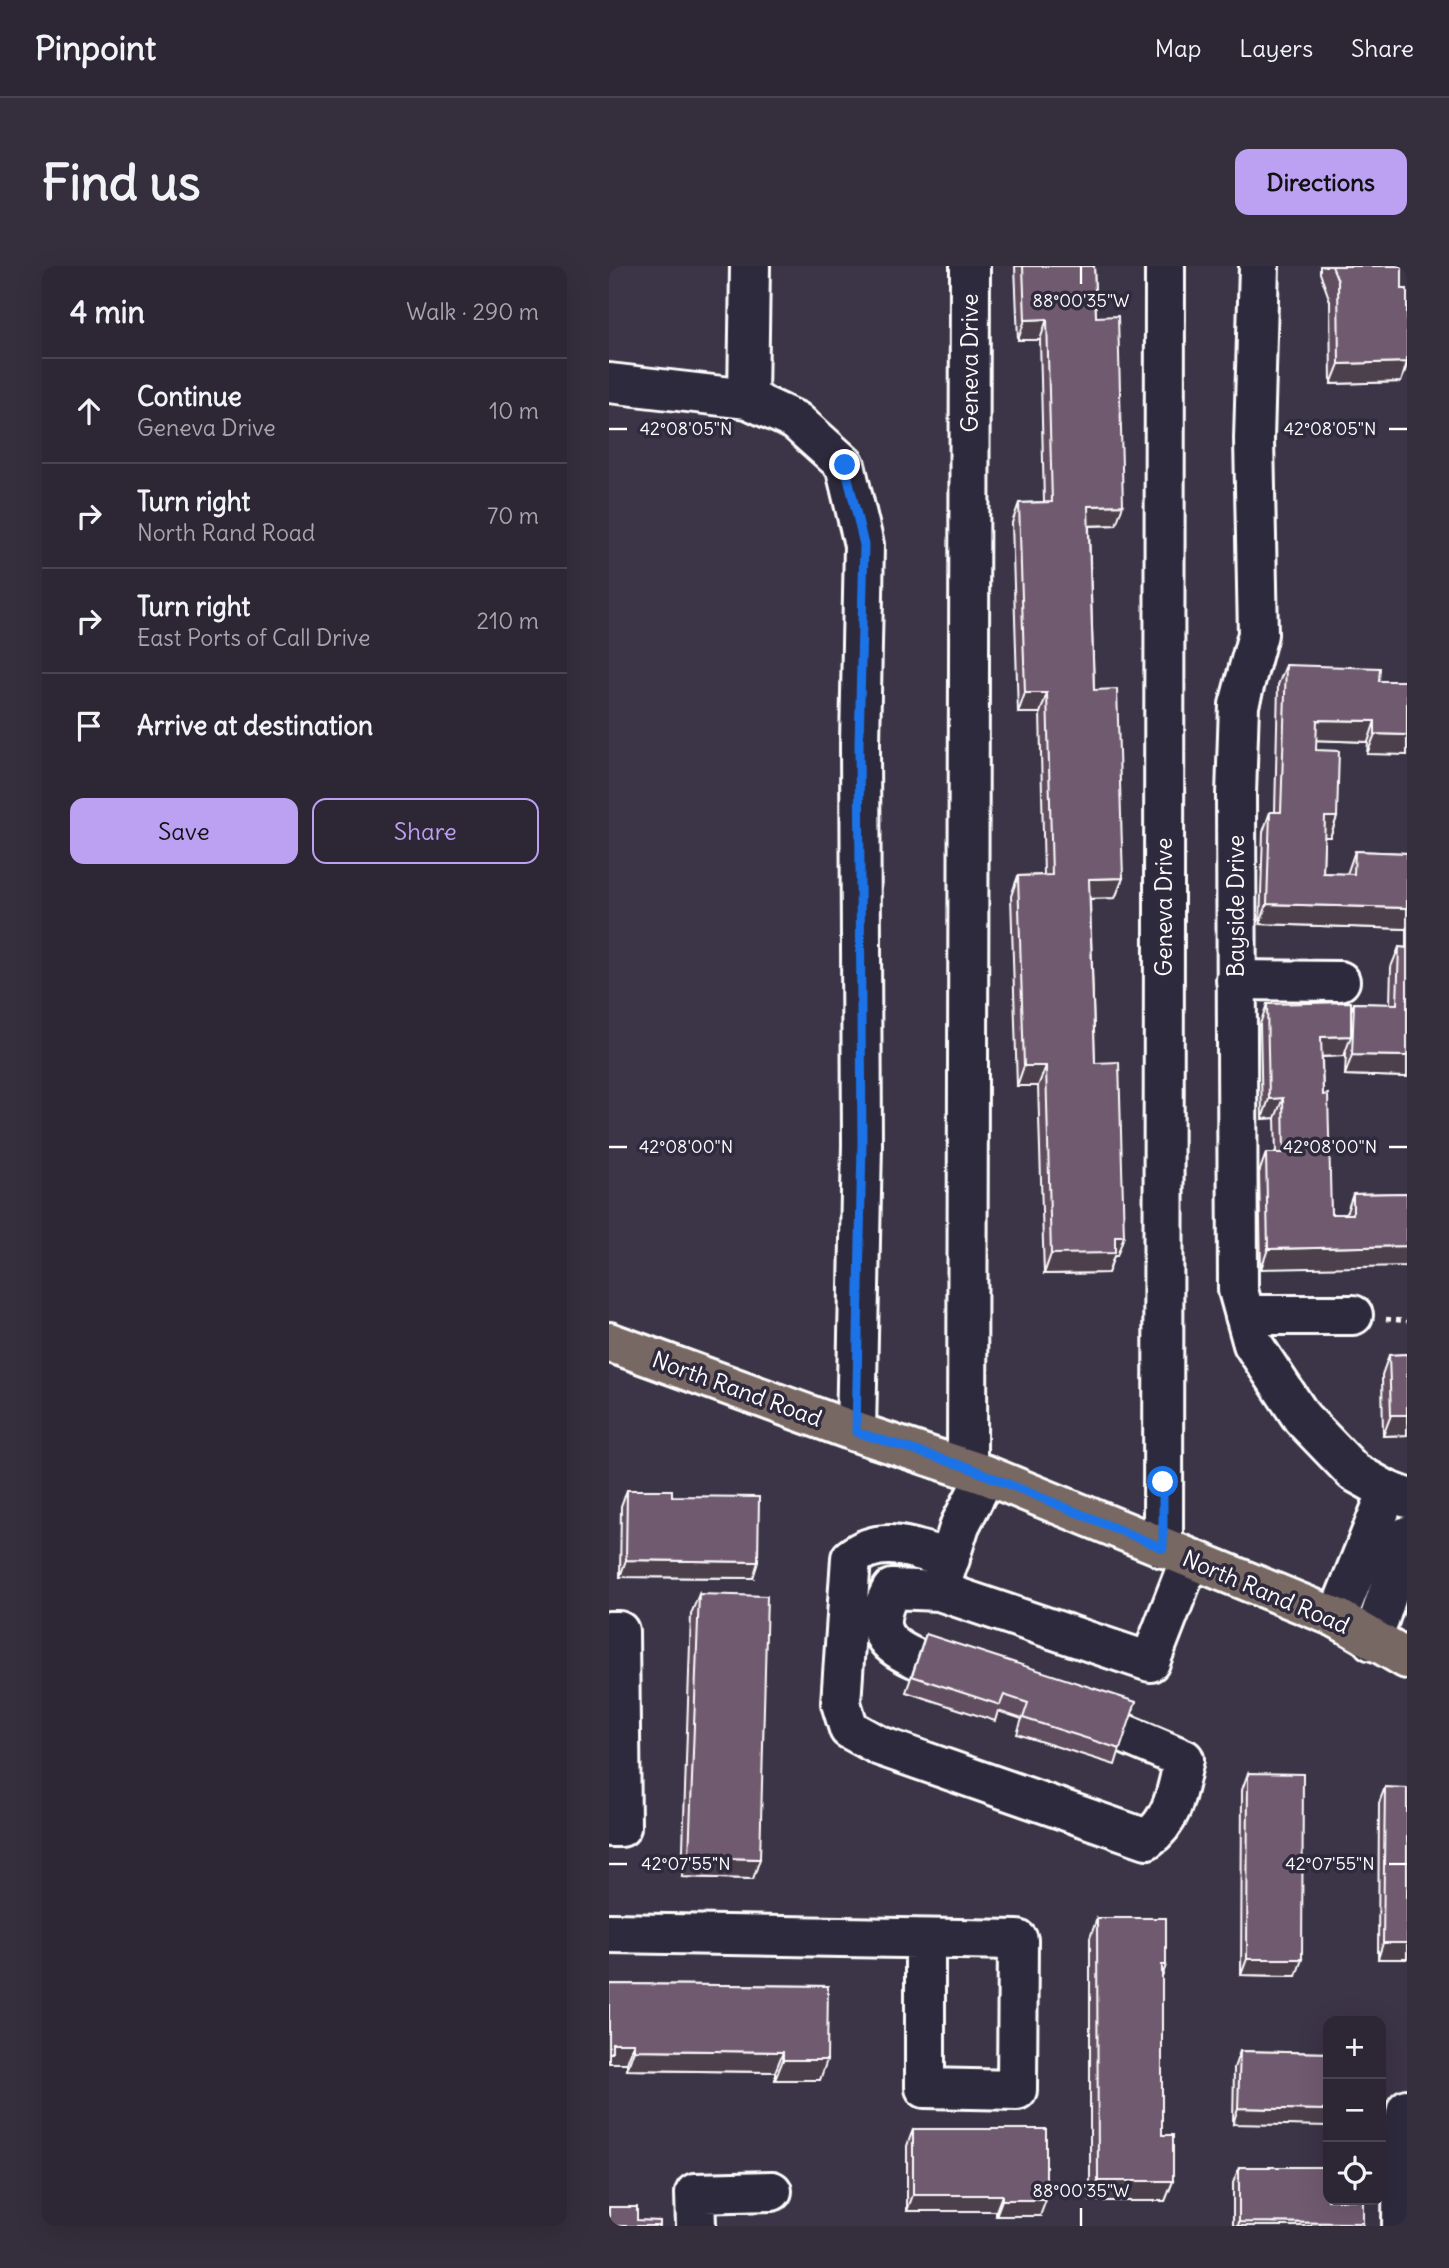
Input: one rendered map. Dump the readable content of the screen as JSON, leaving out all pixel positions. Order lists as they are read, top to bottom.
{
  "streets": {
    "main road": ["North Rand Road"],
    "street": ["Geneva Drive", "Bayside Drive"]
  },
  "crossings": [
    ["Geneva Drive", "North Rand Road"],
    ["Bayside Drive", "North Rand Road"]
  ],
  "page": {
    "header": "Pinpoint",
    "nav": ["Map", "Layers", "Share"],
    "buttons": [
      "Directions",
      ["Save", "Share"]
    ],
    "title": "Find us",
    "heading": ["4 min", "Walk · 290 m"],
    "list": [
      ["Continue", "Geneva Drive", "10 m"],
      ["Turn right", "North Rand Road", "70 m"],
      ["Turn right", "East Ports of Call Drive", "210 m"],
      "Arrive at destination"
    ],
    "map_buttons": ["+", "−"]
  },
  "coordinates": [
    "88°00'35\"W",
    "42°08'05\"N",
    "42°08'00\"N",
    "42°07'55\"N"
  ]
}
